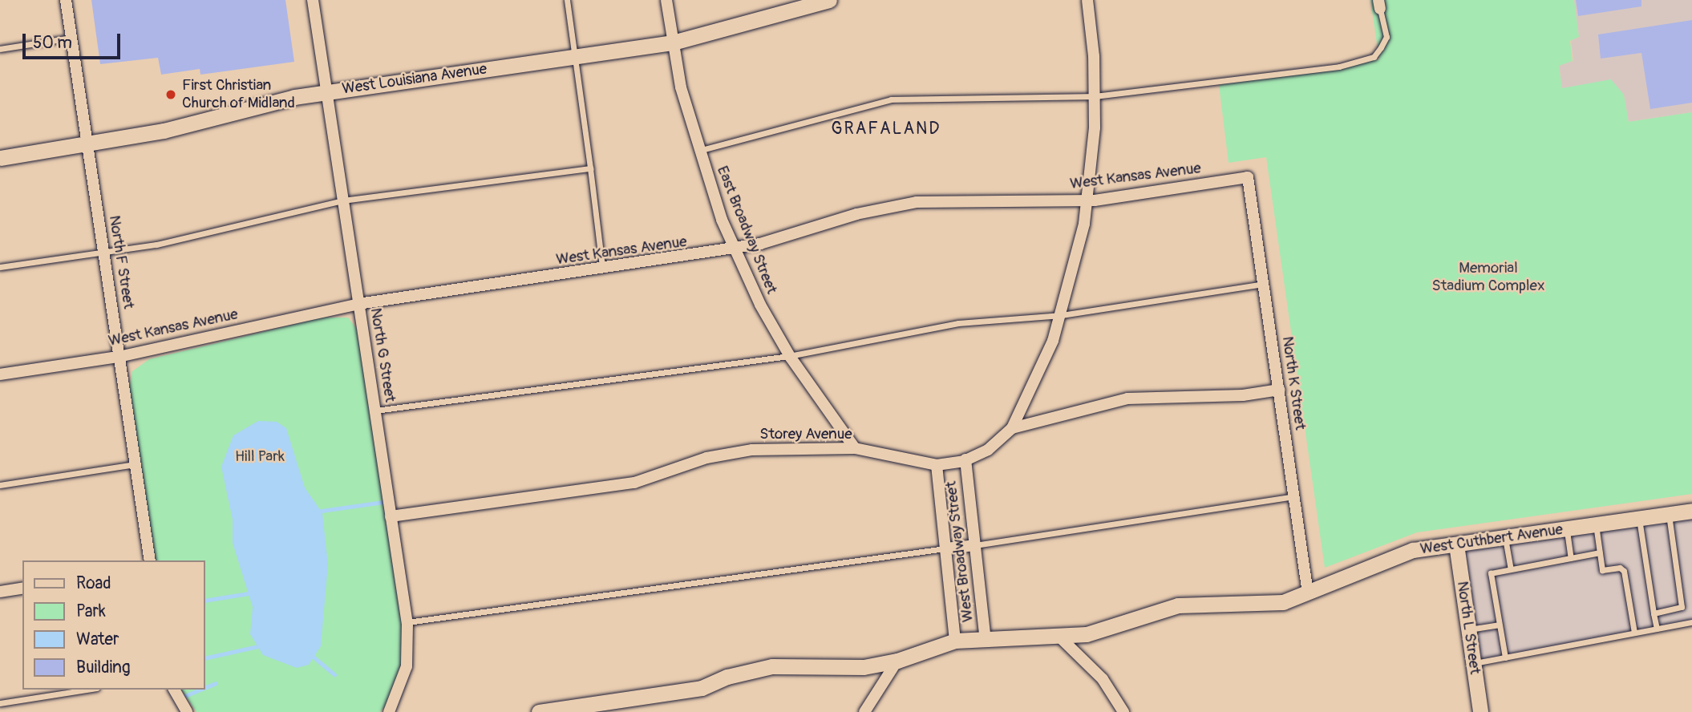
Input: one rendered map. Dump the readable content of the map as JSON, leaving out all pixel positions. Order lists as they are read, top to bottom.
{
  "streets": {
    "street": [
      "West Louisiana Avenue",
      "West Kansas Avenue",
      "East Broadway Street",
      "North F Street",
      "North G Street",
      "North K Street",
      "Storey Avenue",
      "West Cuthbert Avenue",
      "West Broadway Street",
      "North L Street"
    ]
  },
  "crossings": [
    ["West Louisiana Avenue", "East Broadway Street"],
    ["West Louisiana Avenue", "North F Street"],
    ["West Louisiana Avenue", "North G Street"],
    ["West Kansas Avenue", "East Broadway Street"],
    ["West Kansas Avenue", "North F Street"],
    ["West Kansas Avenue", "North G Street"],
    ["West Kansas Avenue", "North K Street"],
    ["East Broadway Street", "Storey Avenue"],
    ["North G Street", "Storey Avenue"],
    ["North K Street", "Storey Avenue"],
    ["North K Street", "West Cuthbert Avenue"],
    ["Storey Avenue", "West Broadway Street"],
    ["West Cuthbert Avenue", "West Broadway Street"],
    ["West Cuthbert Avenue", "North L Street"]
  ],
  "districts": ["GRAFALAND"],
  "parks": ["Memorial Stadium Complex", "Hill Park"],
  "places": ["First Christian Church of Midland"],
  "legend": [
    "Road",
    "Park",
    "Water",
    "Building"
  ],
  "scale_bar": "50 m"
}
